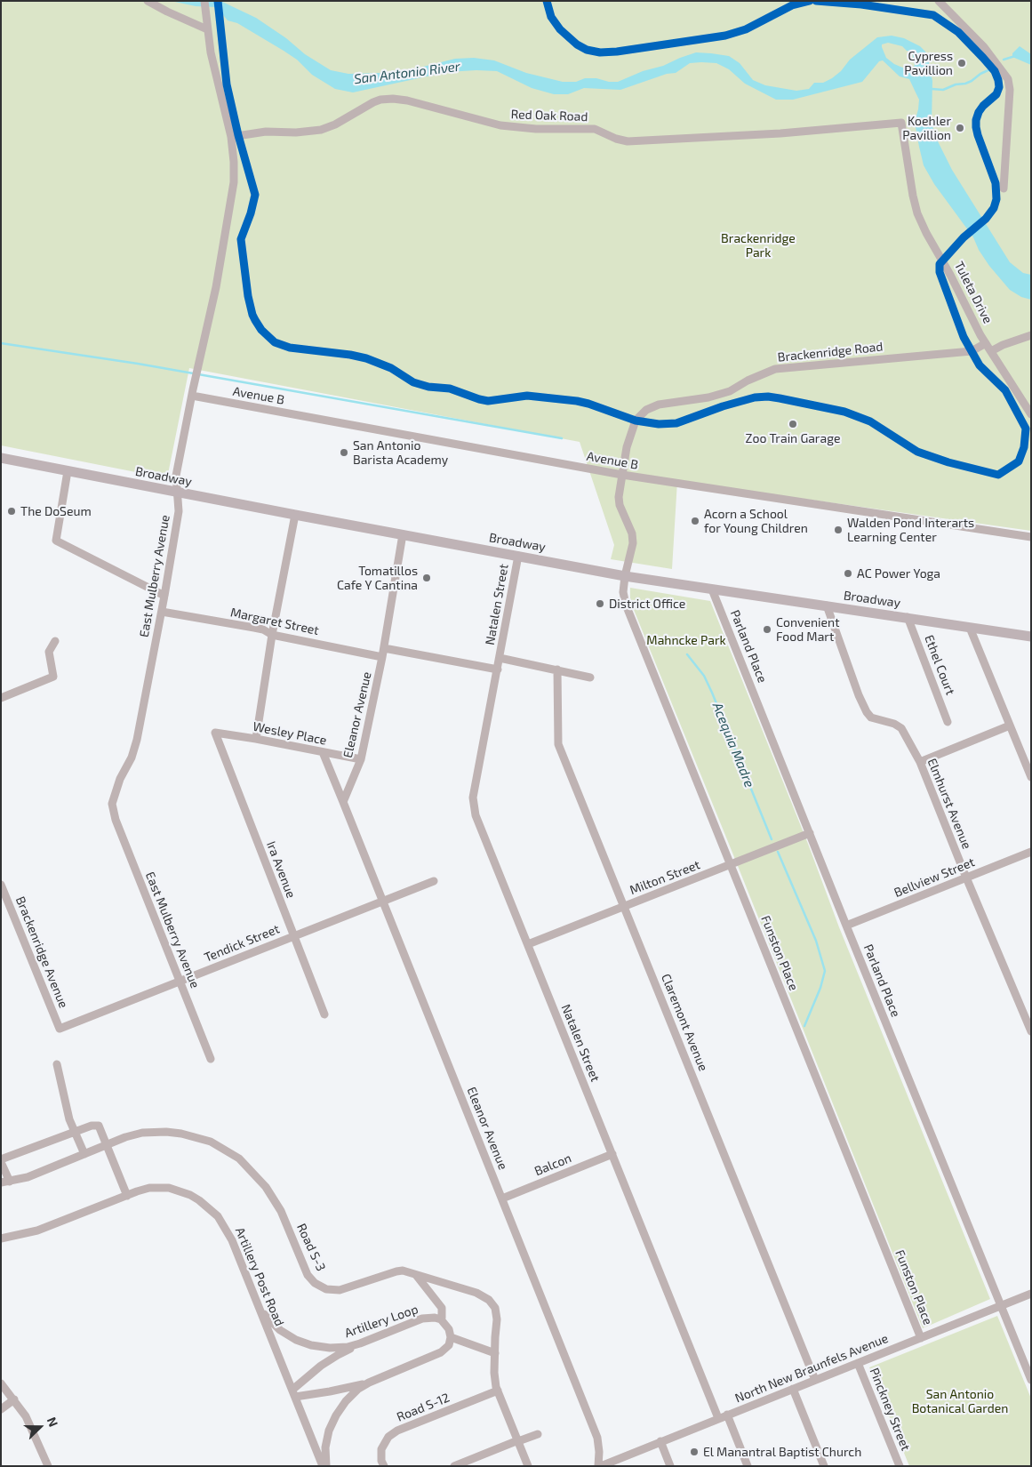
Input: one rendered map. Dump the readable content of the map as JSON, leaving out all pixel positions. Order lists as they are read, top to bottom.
{
  "streets": {
    "main road": ["Broadway"],
    "street": [
      "Red Oak Road",
      "Tuleta Drive",
      "Brackenridge Road",
      "Avenue B",
      "East Mulberry Avenue",
      "Natalen Street",
      "Margaret Street",
      "Parland Place",
      "Ethel Court",
      "Eleanor Avenue",
      "Wesley Place",
      "Elmhurst Avenue",
      "Ira Avenue",
      "Milton Street",
      "Bellview Street",
      "Tendick Street",
      "Brackenridge Avenue",
      "Funston Place",
      "Claremont Avenue",
      "Balcon",
      "Road S-3",
      "Artillery Post Road",
      "Artillery Loop",
      "North New Braunfels Avenue",
      "Road S-12",
      "Pinckney Street"
    ]
  },
  "crossings": [
    ["Red Oak Road", "Tuleta Drive"],
    ["Red Oak Road", "East Mulberry Avenue"],
    ["Tuleta Drive", "Brackenridge Road"],
    ["Brackenridge Road", "Avenue B"],
    ["Brackenridge Road", "Broadway"],
    ["Brackenridge Road", "Funston Place"],
    ["Avenue B", "East Mulberry Avenue"],
    ["Broadway", "East Mulberry Avenue"],
    ["Broadway", "Natalen Street"],
    ["Broadway", "Parland Place"],
    ["Broadway", "Ethel Court"],
    ["Broadway", "Eleanor Avenue"],
    ["Broadway", "Elmhurst Avenue"],
    ["Broadway", "Funston Place"],
    ["East Mulberry Avenue", "Margaret Street"],
    ["East Mulberry Avenue", "Tendick Street"],
    ["Natalen Street", "Margaret Street"],
    ["Natalen Street", "Milton Street"],
    ["Natalen Street", "Balcon"],
    ["Natalen Street", "North New Braunfels Avenue"],
    ["Margaret Street", "Eleanor Avenue"],
    ["Parland Place", "Milton Street"],
    ["Parland Place", "Bellview Street"],
    ["Parland Place", "North New Braunfels Avenue"],
    ["Eleanor Avenue", "Wesley Place"],
    ["Eleanor Avenue", "Tendick Street"],
    ["Eleanor Avenue", "Balcon"],
    ["Eleanor Avenue", "North New Braunfels Avenue"],
    ["Wesley Place", "Ira Avenue"],
    ["Elmhurst Avenue", "Bellview Street"],
    ["Ira Avenue", "Tendick Street"],
    ["Milton Street", "Funston Place"],
    ["Milton Street", "Claremont Avenue"],
    ["Tendick Street", "Brackenridge Avenue"],
    ["Funston Place", "North New Braunfels Avenue"],
    ["Claremont Avenue", "North New Braunfels Avenue"],
    ["Road S-3", "Road S-12"],
    ["Artillery Post Road", "Artillery Loop"],
    ["North New Braunfels Avenue", "Pinckney Street"]
  ],
  "water": ["San Antonio River", "Acequia Madre"],
  "parks": ["Brackenridge Park", "Mahncke Park", "San Antonio Botanical Garden"],
  "places": [
    "Cypress Pavillion",
    "Koehler Pavillion",
    "Zoo Train Garage",
    "San Antonio Barista Academy",
    "The DoSeum",
    "Acorn a School for Young Children",
    "Walden Pond Interarts Learning Center",
    "AC Power Yoga",
    "Tomatillos Cafe Y Cantina",
    "District Office",
    "Convenient Food Mart",
    "El Manantral Baptist Church"
  ],
  "north": "right"
}
